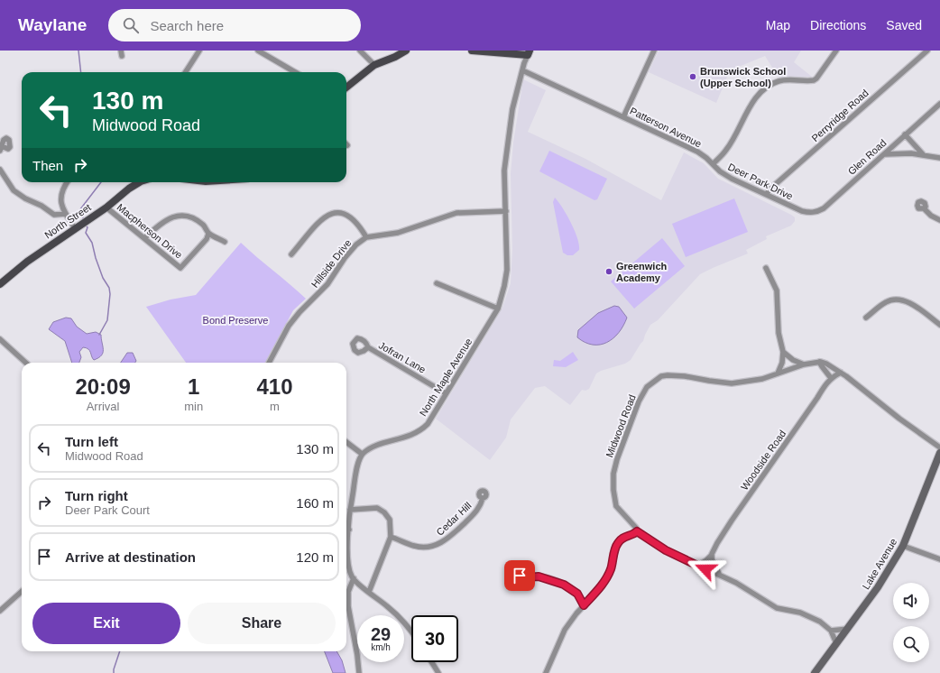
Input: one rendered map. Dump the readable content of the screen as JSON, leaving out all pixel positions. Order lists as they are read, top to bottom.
{
  "streets": {
    "main road": ["North Street", "Lake Avenue"],
    "street": [
      "Perryridge Road",
      "Patterson Avenue",
      "Glen Road",
      "Deer Park Drive",
      "Macpherson Drive",
      "Hillside Drive",
      "Jofran Lane",
      "North Maple Avenue",
      "Midwood Road",
      "Woodside Road",
      "Cedar Hill"
    ]
  },
  "crossings": [
    ["Perryridge Road", "Deer Park Drive"],
    ["Patterson Avenue", "Deer Park Drive"],
    ["Patterson Avenue", "North Maple Avenue"],
    ["Glen Road", "Deer Park Drive"],
    ["North Street", "Macpherson Drive"],
    ["Hillside Drive", "North Maple Avenue"],
    ["Jofran Lane", "North Maple Avenue"],
    ["Midwood Road", "Woodside Road"]
  ],
  "parks": ["Bond Preserve"],
  "places": ["Brunswick School (Upper School)", "Greenwich Academy"],
  "page": {
    "header": "Waylane",
    "search": "Search here",
    "nav": ["Map", "Directions", "Saved"],
    "turn": ["130 m", "Midwood Road"],
    "then": "Then",
    "eta": [
      "20:09",
      "Arrival",
      "1",
      "min",
      "410",
      "m"
    ],
    "list": [
      {
        "name": "Turn left",
        "note": "Midwood Road",
        "value": "130 m"
      },
      {
        "name": "Turn right",
        "note": "Deer Park Court",
        "value": "160 m"
      },
      {
        "name": "Arrive at destination",
        "value": "120 m"
      }
    ],
    "buttons": ["Exit", "Share"],
    "speed": "29 km/h",
    "limit": "30"
  }
}
